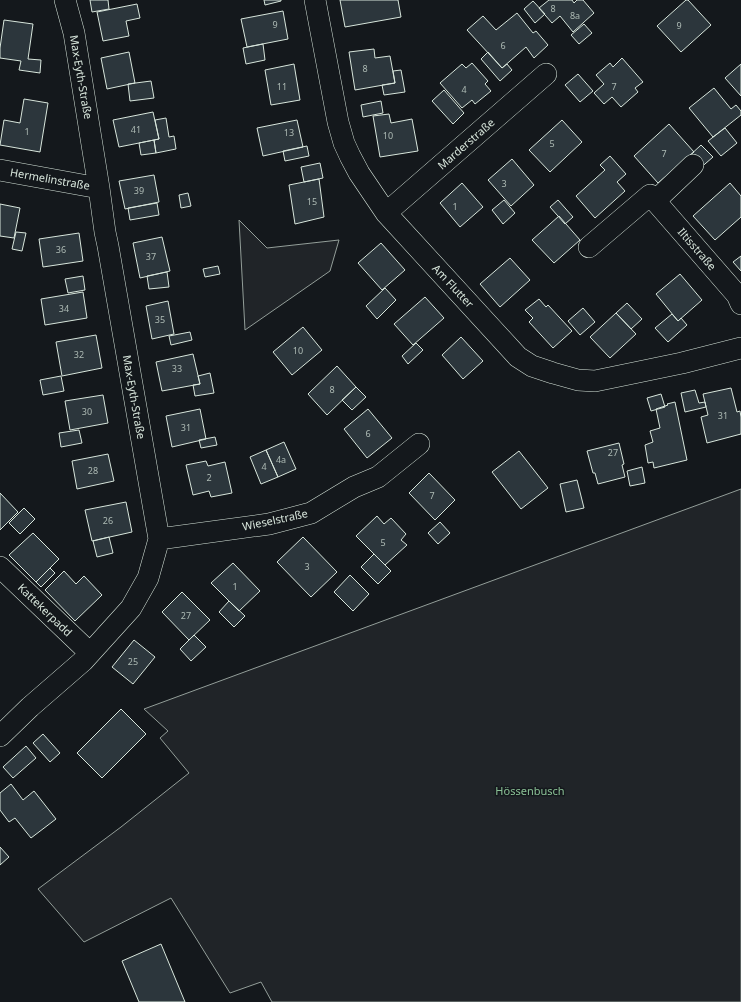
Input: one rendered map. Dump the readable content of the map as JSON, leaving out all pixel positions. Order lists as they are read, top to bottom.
{
  "streets": {
    "street": [
      "Max-Eyth-Straße",
      "Marderstraße",
      "Hermelinstraße",
      "Iltisstraße",
      "Am Flutter",
      "Wieselstraße",
      "Kattekerpadd"
    ]
  },
  "crossings": [
    ["Max-Eyth-Straße", "Hermelinstraße"],
    ["Max-Eyth-Straße", "Wieselstraße"],
    ["Max-Eyth-Straße", "Kattekerpadd"],
    ["Marderstraße", "Am Flutter"]
  ],
  "parks": ["Hössenbusch"],
  "house_numbers": [
    "8",
    "8a",
    "9",
    "9",
    "6",
    "8",
    "11",
    "7",
    "4",
    "41",
    "1",
    "13",
    "10",
    "5",
    "7",
    "3",
    "39",
    "15",
    "1",
    "36",
    "37",
    "34",
    "35",
    "10",
    "32",
    "33",
    "8",
    "30",
    "31",
    "31",
    "6",
    "27",
    "4a",
    "4",
    "28",
    "2",
    "7",
    "26",
    "5",
    "3",
    "1",
    "27",
    "25"
  ]
}
